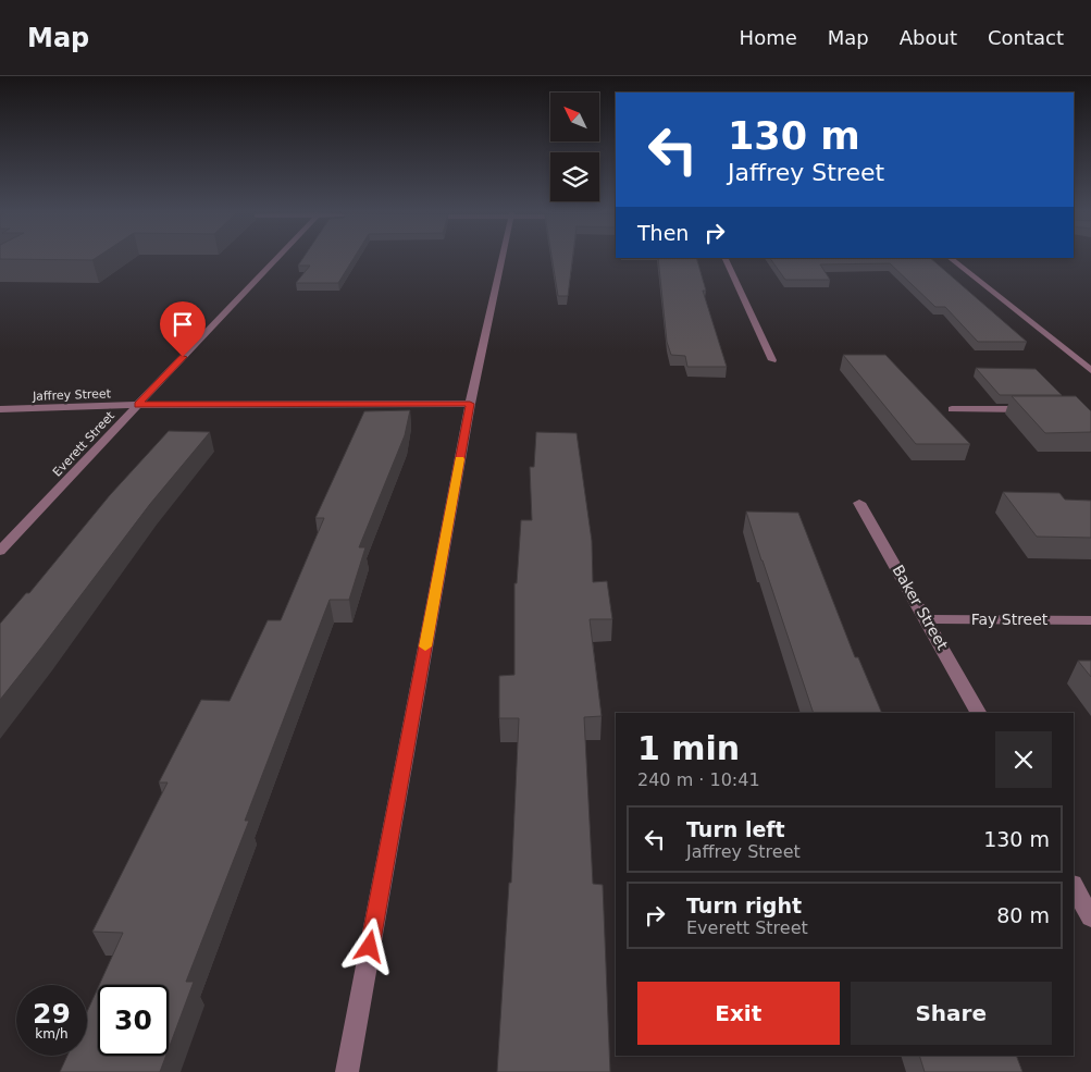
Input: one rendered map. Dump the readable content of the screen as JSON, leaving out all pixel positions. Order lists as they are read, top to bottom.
{
  "streets": {
    "street": [
      "Jaffrey Street",
      "Everett Street",
      "Baker Street",
      "Fay Street"
    ]
  },
  "crossings": [
    ["Jaffrey Street", "Everett Street"],
    ["Baker Street", "Fay Street"]
  ],
  "north": "top left",
  "page": {
    "header": "Map",
    "nav": [
      "Home",
      "Map",
      "About",
      "Contact"
    ],
    "turn": ["130 m", "Jaffrey Street"],
    "then": "Then",
    "heading": ["1 min", "240 m · 10:41"],
    "list": [
      {
        "name": "Turn left",
        "note": "Jaffrey Street",
        "value": "130 m"
      },
      {
        "name": "Turn right",
        "note": "Everett Street",
        "value": "80 m"
      }
    ],
    "buttons": ["Exit", "Share"],
    "speed": "29 km/h",
    "limit": "30"
  }
}
